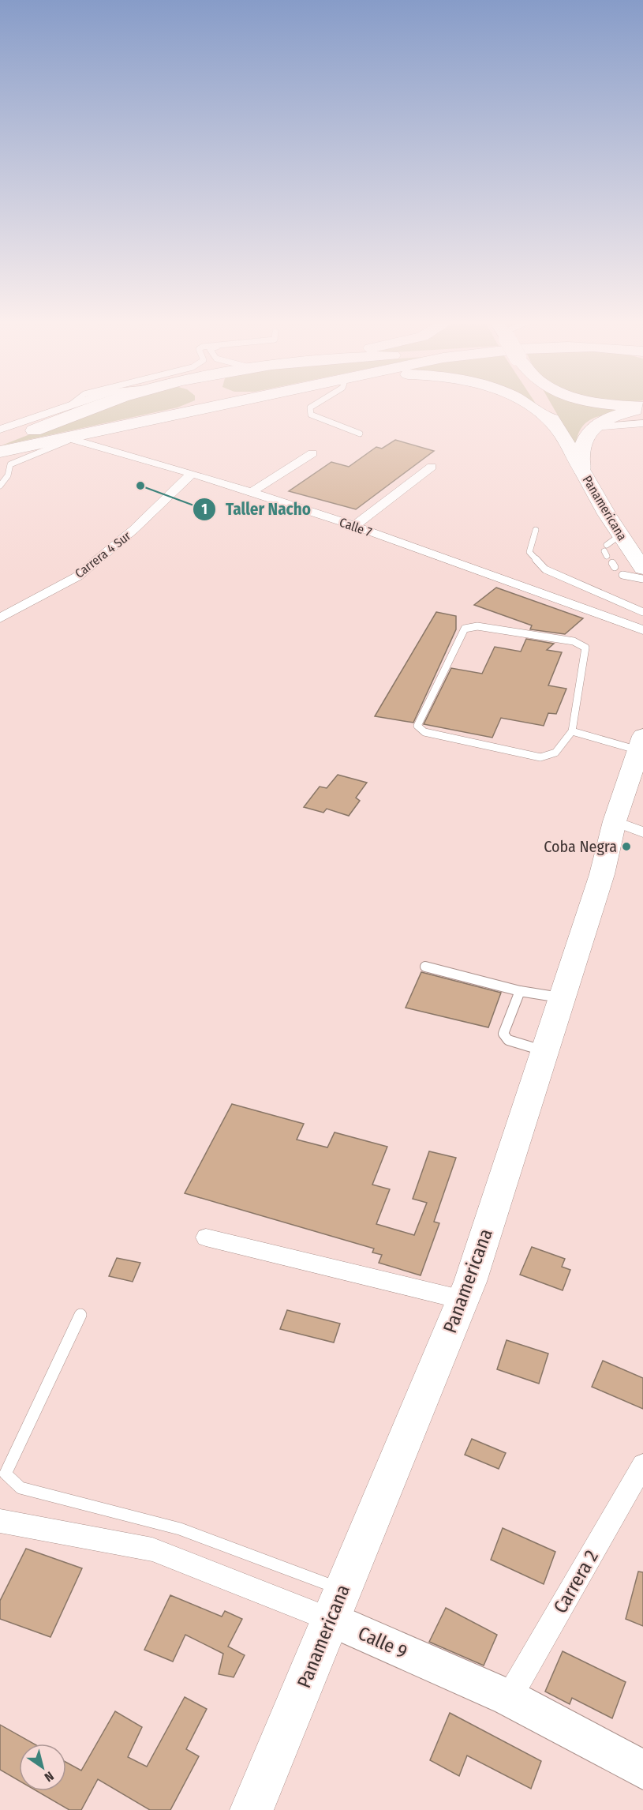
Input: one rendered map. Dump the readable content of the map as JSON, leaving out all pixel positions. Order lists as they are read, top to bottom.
{
  "streets": {
    "main road": ["Panamericana"],
    "street": [
      "Calle 7",
      "Carrera 4 Sur",
      "Carrera 2",
      "Calle 9"
    ]
  },
  "crossings": [
    ["Panamericana", "Calle 9"],
    ["Calle 7", "Carrera 4 Sur"],
    ["Carrera 2", "Calle 9"]
  ],
  "places": ["Taller Nacho", "Coba Negra"],
  "north": "bottom right"
}
